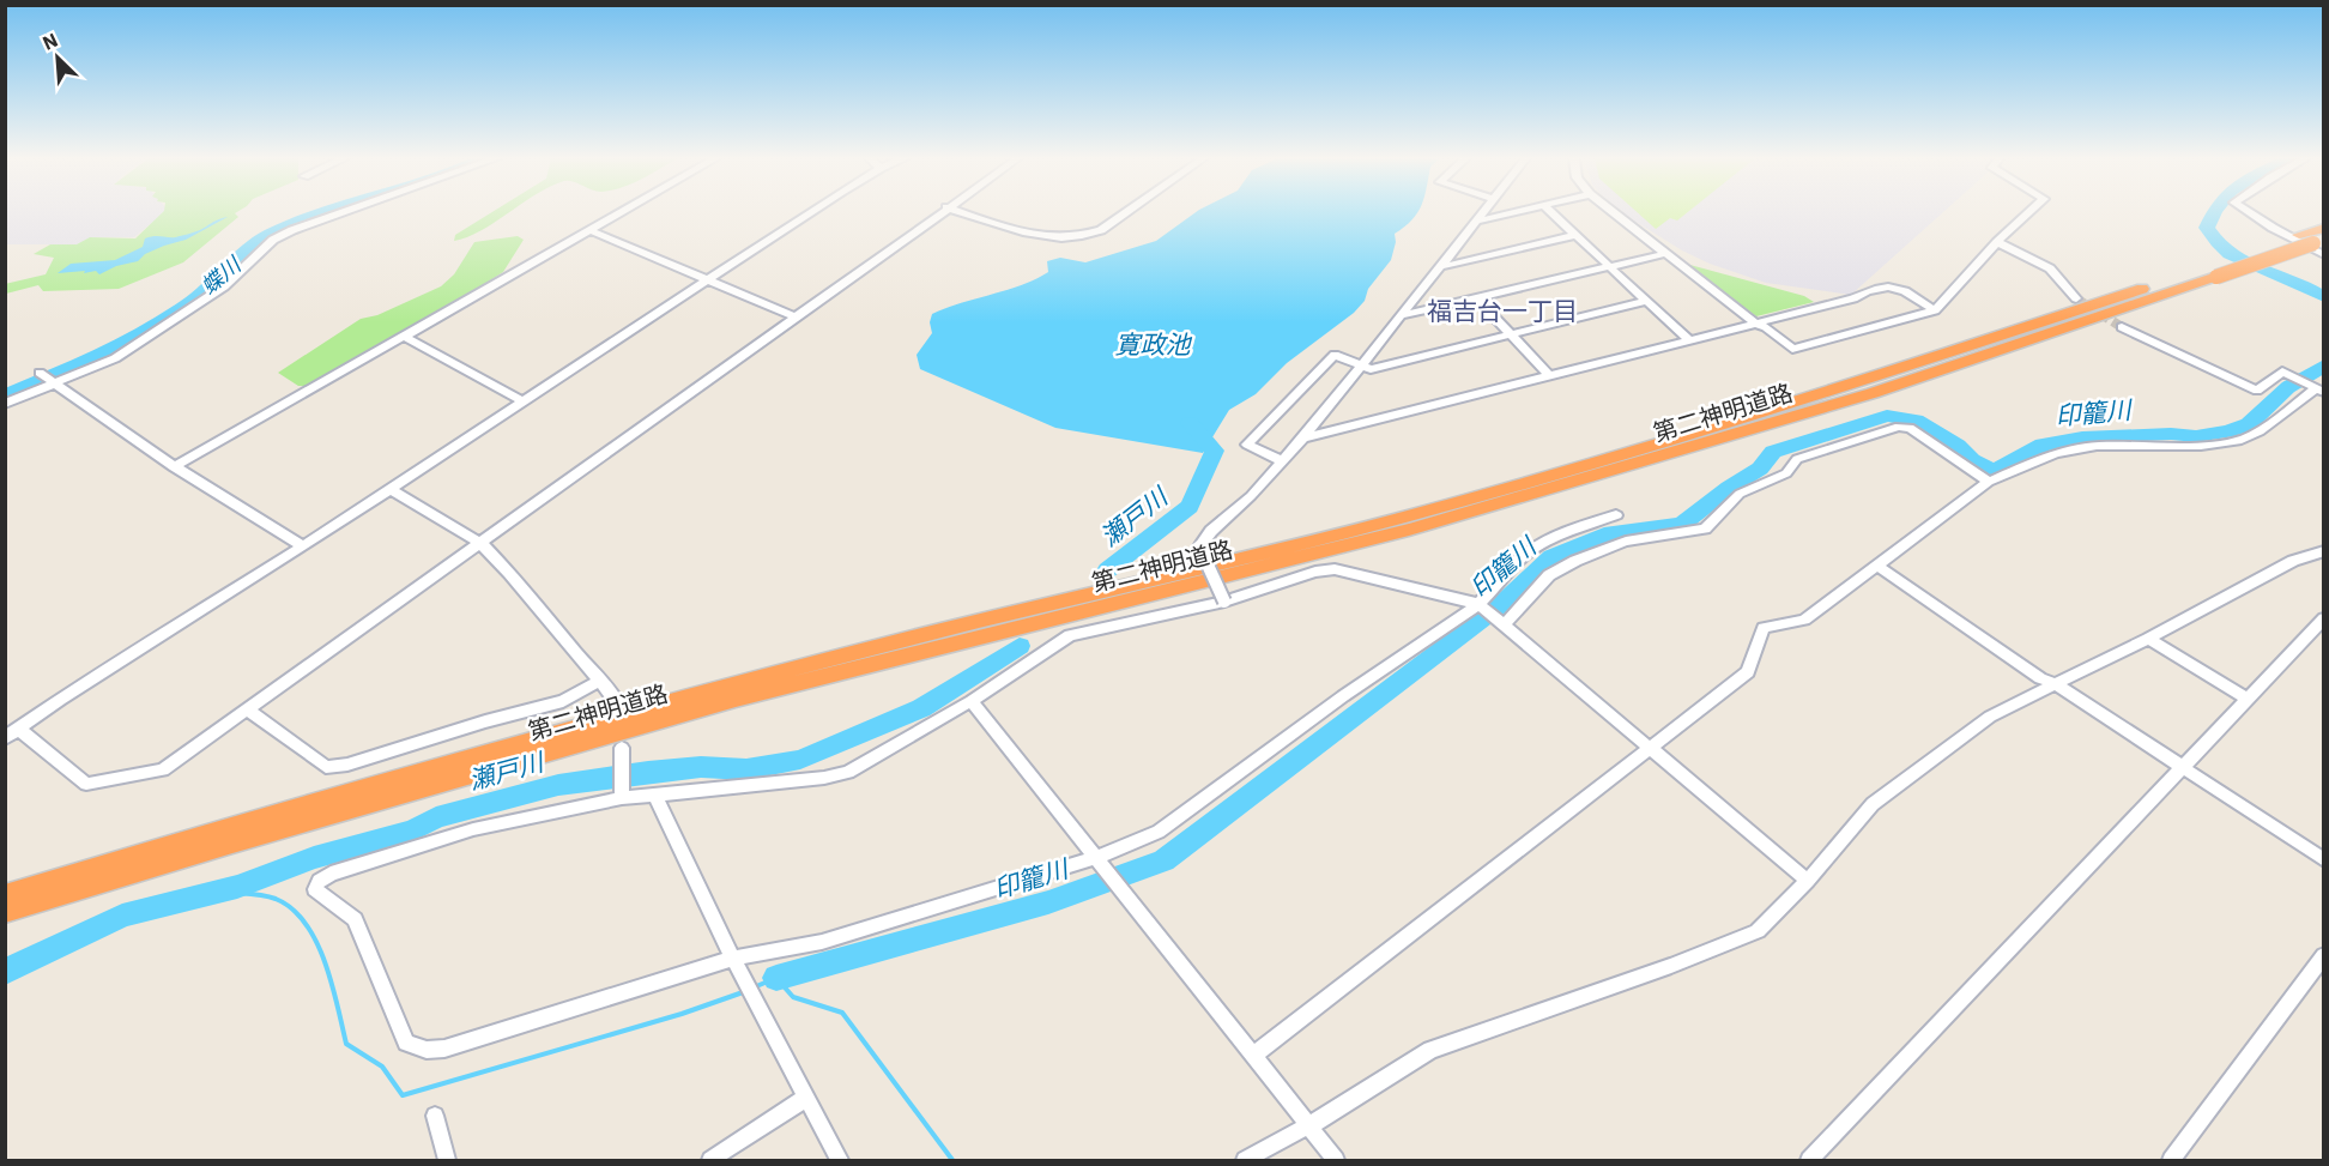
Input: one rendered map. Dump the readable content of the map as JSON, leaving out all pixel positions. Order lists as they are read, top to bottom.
{
  "streets": {
    "highway": ["第二神明道路"]
  },
  "districts": ["福吉台一丁目"],
  "water": [
    "蝶川",
    "寛政池",
    "印籠川",
    "瀬戸川"
  ],
  "north": "top left"
}
